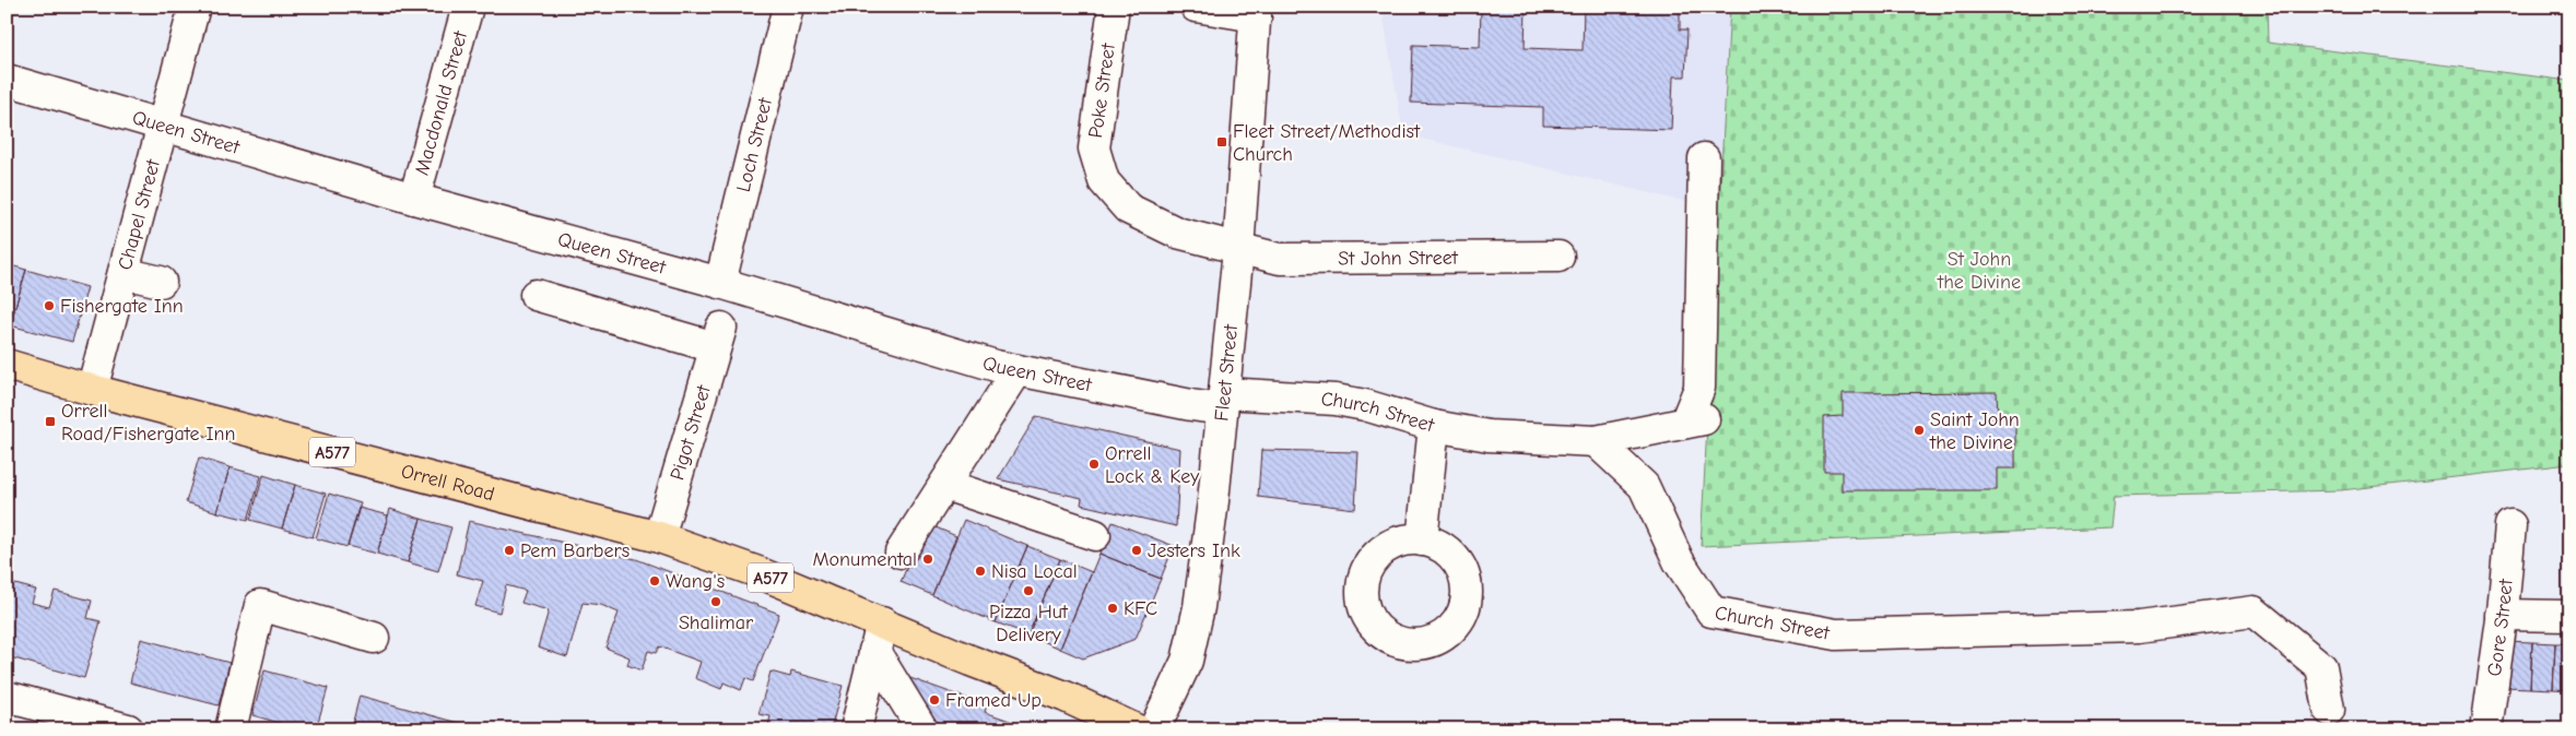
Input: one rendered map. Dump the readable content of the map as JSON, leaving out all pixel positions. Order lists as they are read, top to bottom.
{
  "streets": {
    "highway": ["A577", "Orrell Road"],
    "street": [
      "Poke Street",
      "Macdonald Street",
      "Queen Street",
      "Loch Street",
      "Chapel Street",
      "St John Street",
      "Fleet Street",
      "Church Street",
      "Pigot Street",
      "Gore Street"
    ]
  },
  "crossings": [
    ["Poke Street", "St John Street"],
    ["Poke Street", "Fleet Street"],
    ["Macdonald Street", "Queen Street"],
    ["Queen Street", "Loch Street"],
    ["Queen Street", "Chapel Street"],
    ["Queen Street", "Fleet Street"],
    ["Queen Street", "Church Street"],
    ["Chapel Street", "Orrell Road"],
    ["St John Street", "Fleet Street"],
    ["Fleet Street", "Church Street"],
    ["Pigot Street", "Orrell Road"],
    ["A577", "Orrell Road"]
  ],
  "parks": ["St John the Divine"],
  "places": {
    "transit": ["Fleet Street/Methodist Church", "Orrell Road/Fishergate Inn"],
    "other": [
      "Fishergate Inn",
      "Saint John the Divine",
      "Orrell Lock & Key",
      "Pem Barbers",
      "Jesters Ink",
      "Monumental",
      "Nisa Local",
      "Wang's",
      "Pizza Hut Delivery",
      "Shalimar",
      "KFC",
      "Framed Up"
    ]
  }
}
